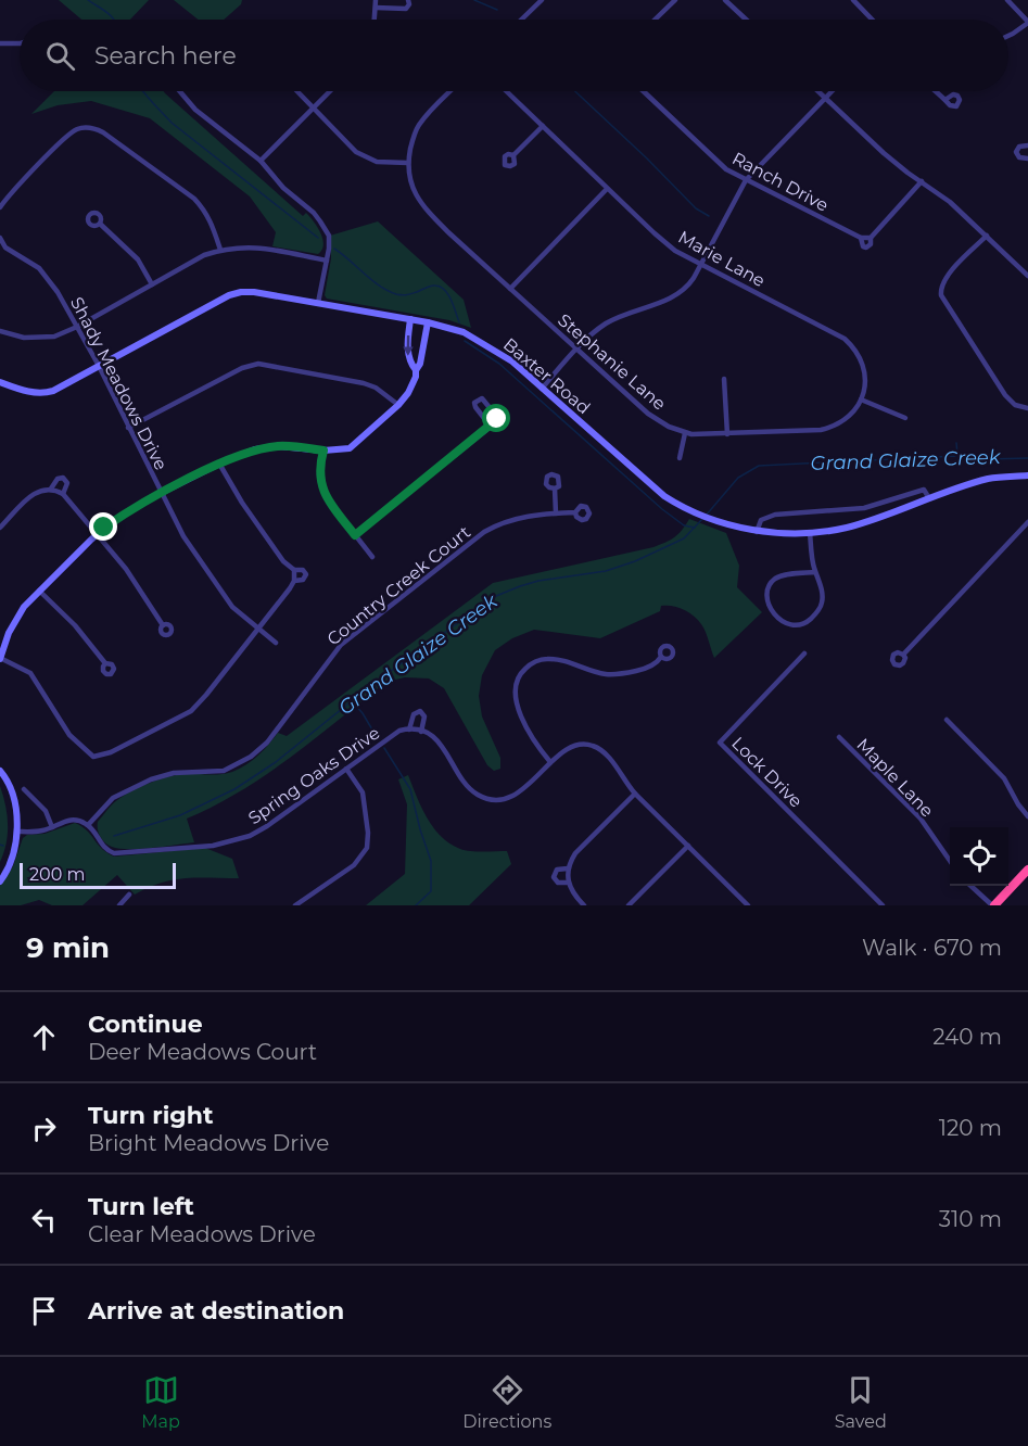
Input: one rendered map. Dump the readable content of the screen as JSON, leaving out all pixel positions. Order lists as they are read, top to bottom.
{
  "streets": {
    "main road": ["Baxter Road"],
    "street": [
      "Ranch Drive",
      "Marie Lane",
      "Stephanie Lane",
      "Shady Meadows Drive",
      "Country Creek Court",
      "Lock Drive",
      "Spring Oaks Drive",
      "Maple Lane"
    ]
  },
  "crossings": [
    ["Marie Lane", "Stephanie Lane"],
    ["Baxter Road", "Shady Meadows Drive"],
    ["Country Creek Court", "Spring Oaks Drive"]
  ],
  "water": ["Grand Glaize Creek"],
  "scale_bar": "200 m",
  "page": {
    "search": "Search here",
    "scale": "200 m",
    "heading": ["9 min", "Walk · 670 m"],
    "list": [
      ["Continue", "Deer Meadows Court", "240 m"],
      ["Turn right", "Bright Meadows Drive", "120 m"],
      ["Turn left", "Clear Meadows Drive", "310 m"],
      "Arrive at destination"
    ],
    "nav": ["Map", "Directions", "Saved"]
  }
}
